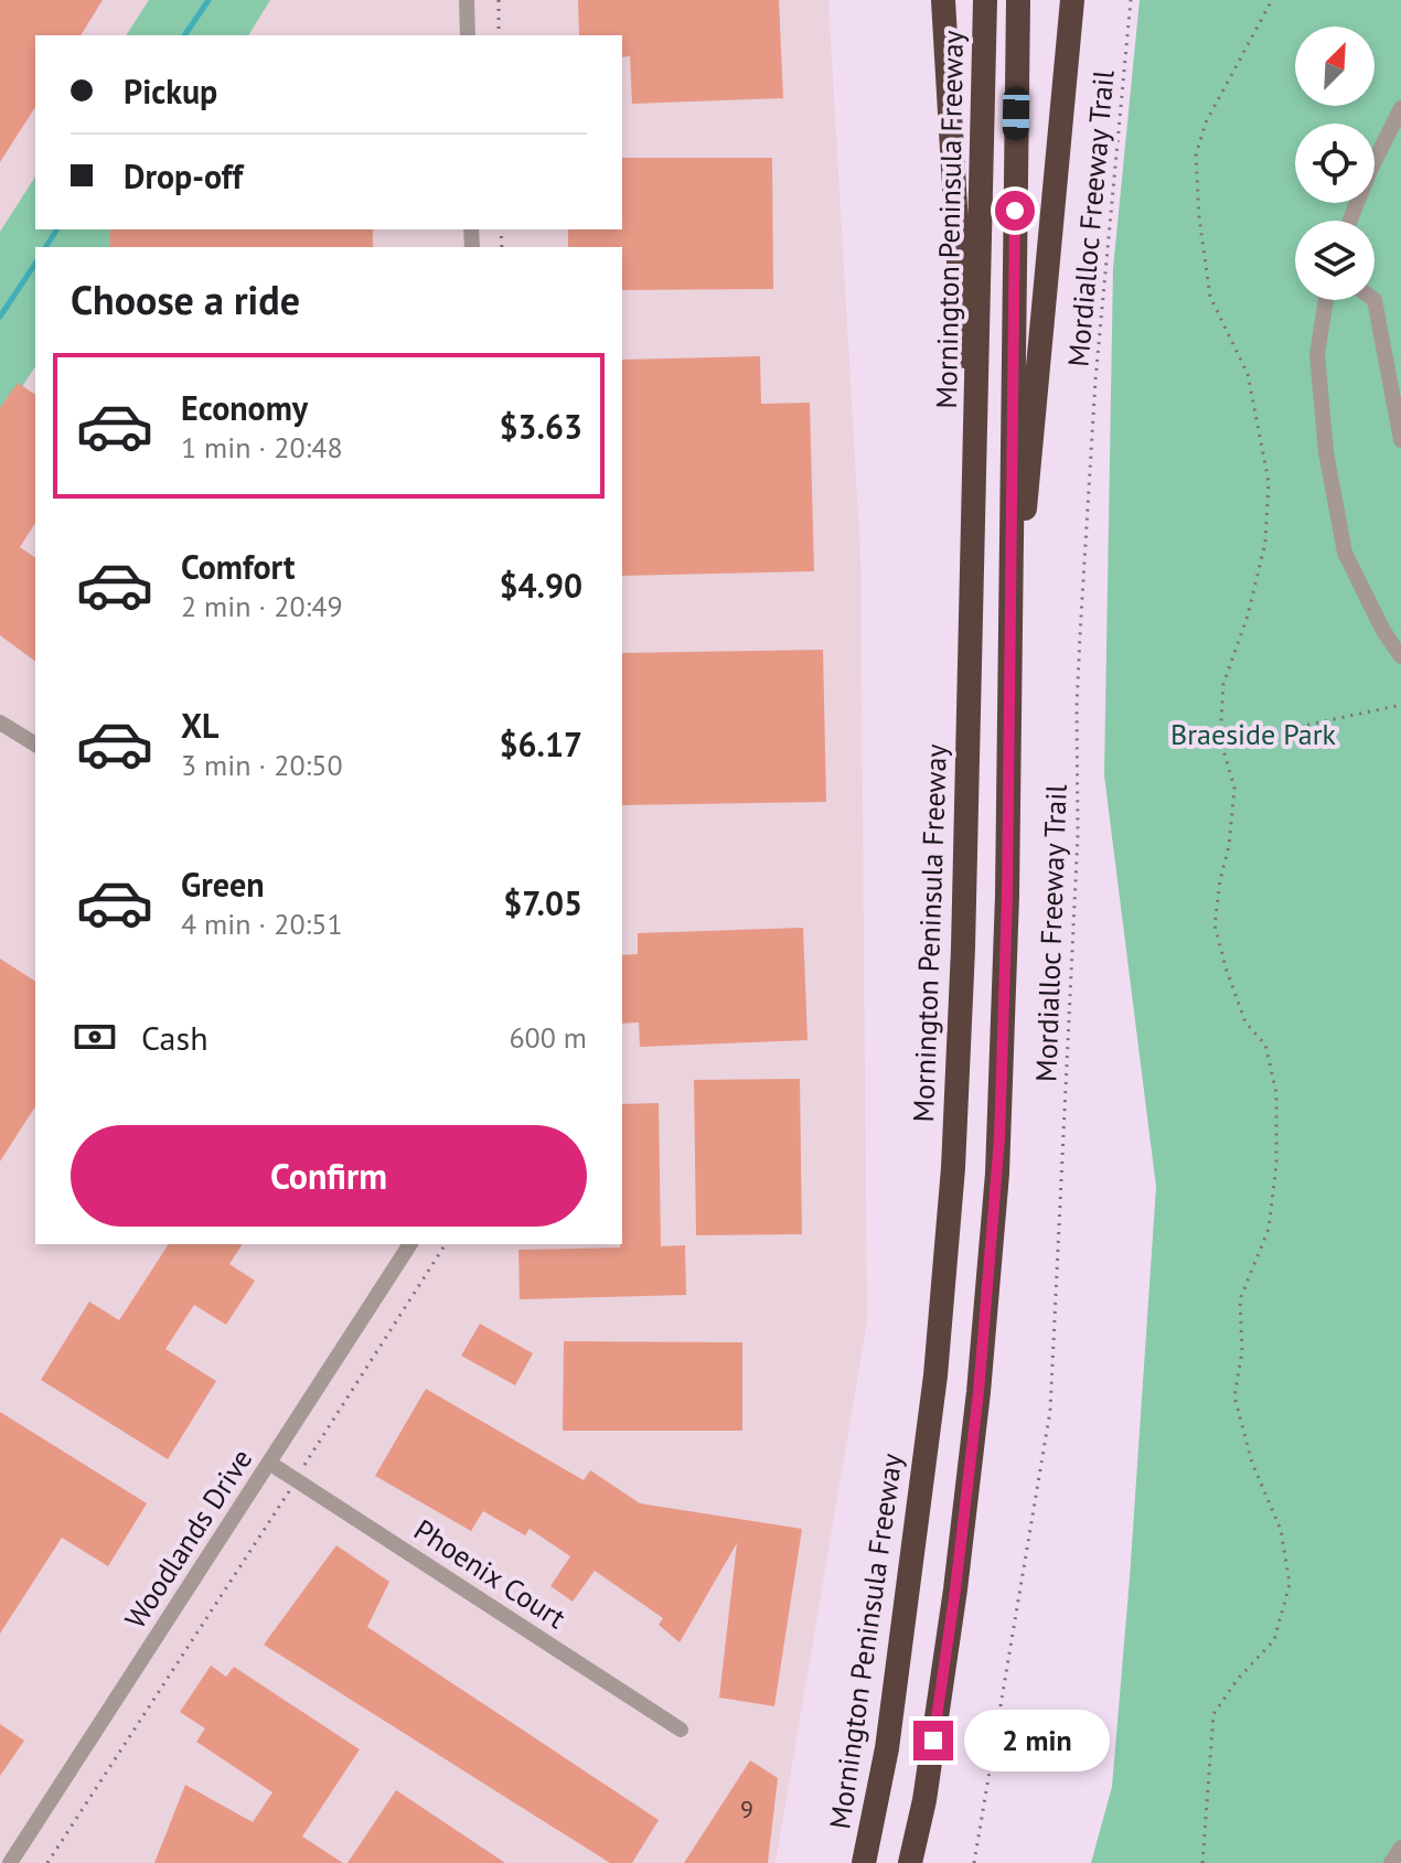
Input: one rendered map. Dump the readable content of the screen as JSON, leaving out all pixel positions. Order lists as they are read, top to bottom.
{
  "streets": {
    "highway": ["Mornington Peninsula Freeway"],
    "street": ["Woodlands Drive", "Phoenix Court"],
    "path": ["Mordialloc Freeway Trail"]
  },
  "crossings": [
    ["Woodlands Drive", "Phoenix Court"]
  ],
  "parks": ["Braeside Park"],
  "house_numbers": ["9"],
  "north": "top right",
  "page": {
    "banner": ["Pickup", "Drop-off"],
    "heading": "Choose a ride",
    "list": [
      {
        "name": "Economy",
        "note": "1 min · 20:48",
        "value": "$3.63"
      },
      {
        "name": "Comfort",
        "note": "2 min · 20:49",
        "value": "$4.90"
      },
      {
        "name": "XL",
        "note": "3 min · 20:50",
        "value": "$6.17"
      },
      {
        "name": "Green",
        "note": "4 min · 20:51",
        "value": "$7.05"
      }
    ],
    "pay": ["Cash", "600 m"],
    "buttons": "Confirm",
    "bubble": "2 min"
  }
}
